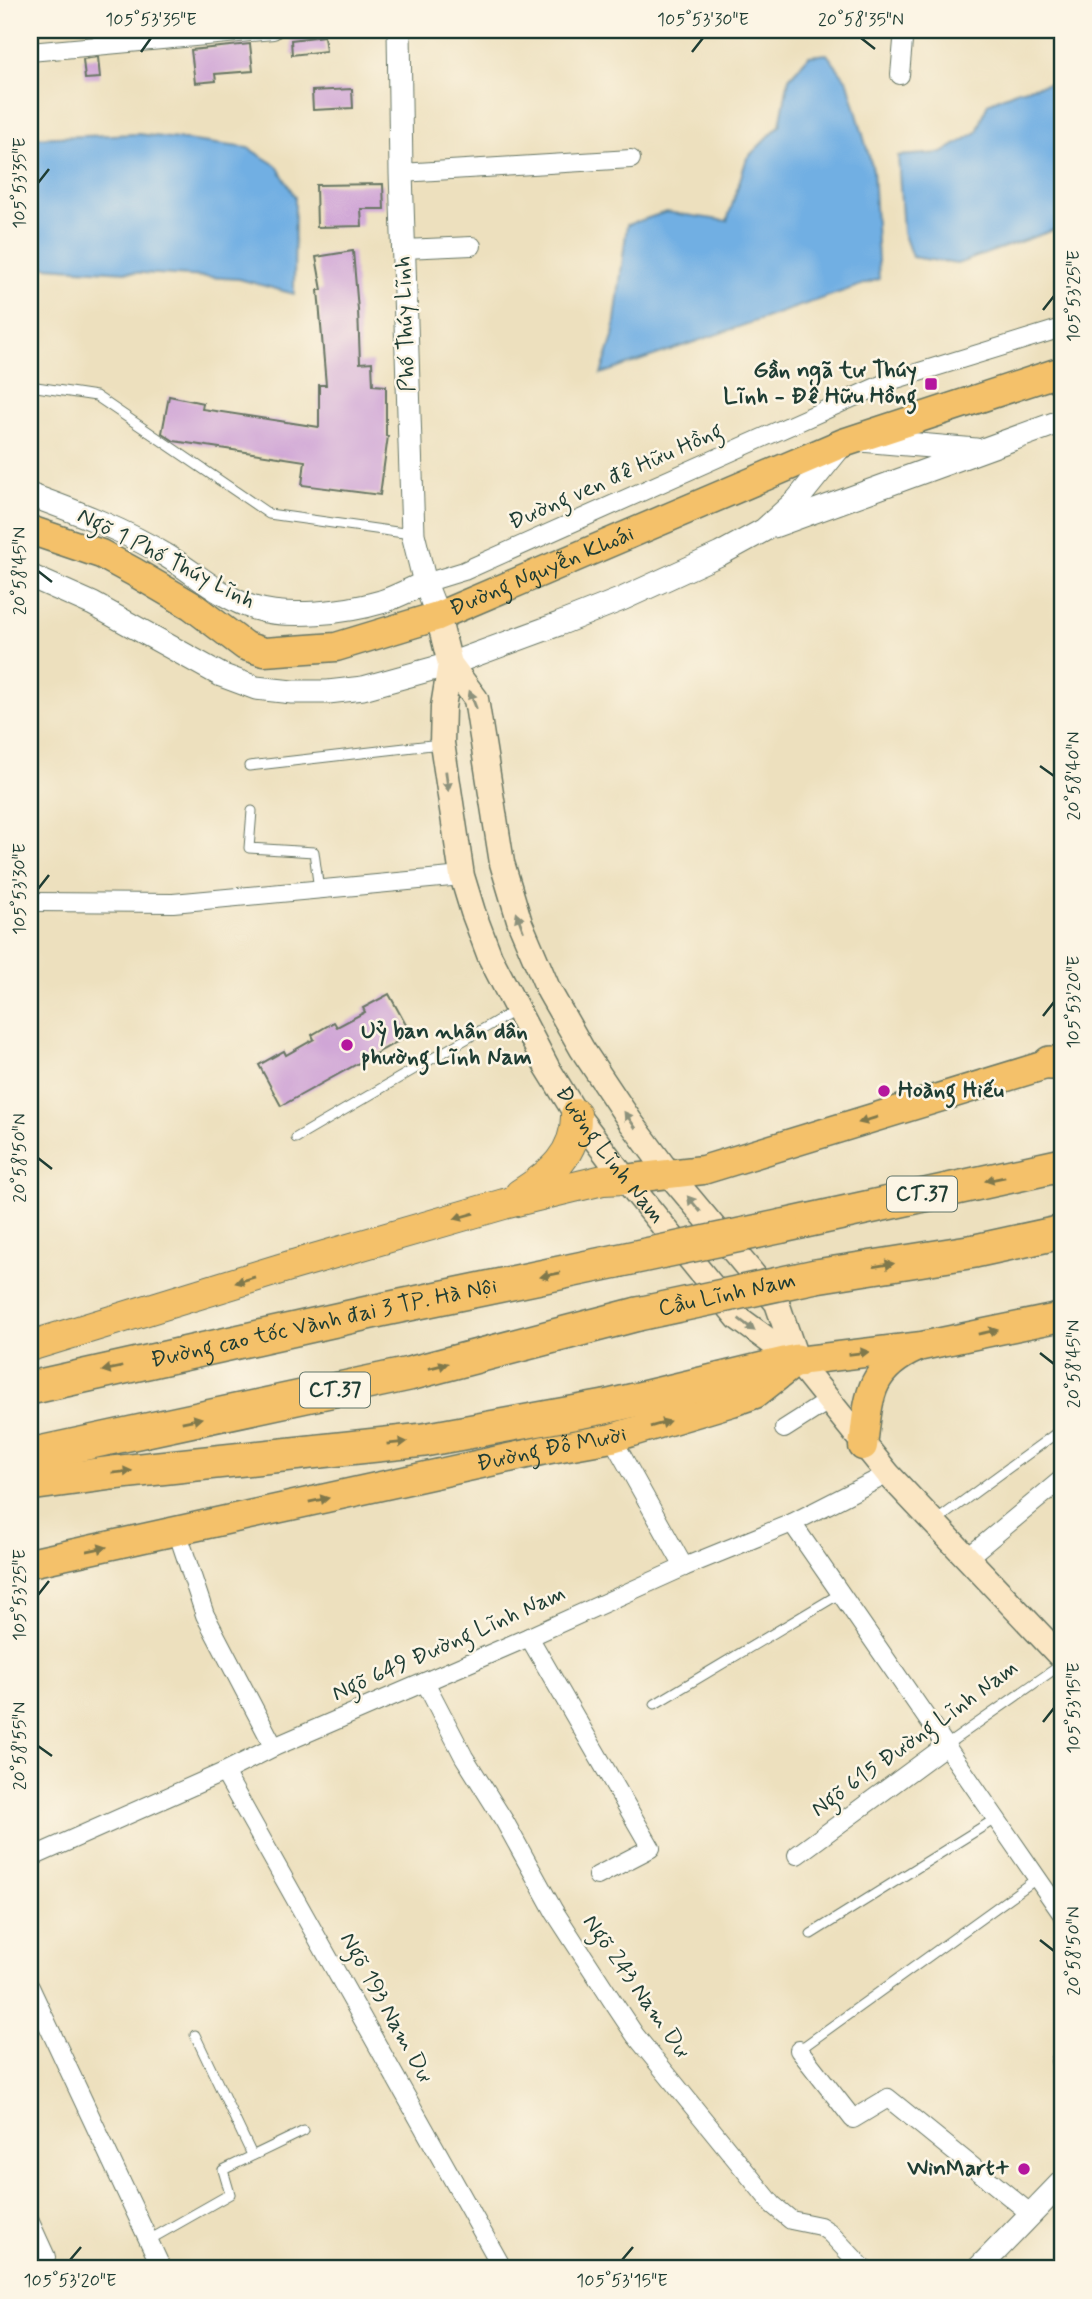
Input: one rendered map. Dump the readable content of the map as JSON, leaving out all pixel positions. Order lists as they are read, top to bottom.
{
  "streets": {
    "highway": ["CT.37", "Cầu Lĩnh Nam", "Đường cao tốc Vành đai 3 TP. Hà Nội"],
    "main road": ["Đường Nguyễn Khoái", "Đường Lĩnh Nam", "Đường Đỗ Mười"],
    "street": [
      "Phố Thúy Lĩnh",
      "Đường ven đê Hữu Hồng",
      "Ngõ 1 Phố Thúy Lĩnh",
      "Ngõ 649 Đường Lĩnh Nam",
      "Ngõ 615 Đường Lĩnh Nam",
      "Ngõ 243 Nam Dư",
      "Ngõ 193 Nam Dư"
    ]
  },
  "crossings": [
    ["Phố Thúy Lĩnh", "Đường ven đê Hữu Hồng"],
    ["Phố Thúy Lĩnh", "Ngõ 1 Phố Thúy Lĩnh"],
    ["Phố Thúy Lĩnh", "Đường Nguyễn Khoái"],
    ["Phố Thúy Lĩnh", "Đường Lĩnh Nam"],
    ["Đường ven đê Hữu Hồng", "Ngõ 1 Phố Thúy Lĩnh"],
    ["Đường Nguyễn Khoái", "Đường Lĩnh Nam"],
    ["Đường Lĩnh Nam", "Đường Đỗ Mười"],
    ["Đường Lĩnh Nam", "Ngõ 649 Đường Lĩnh Nam"],
    ["Ngõ 649 Đường Lĩnh Nam", "Ngõ 243 Nam Dư"],
    ["Ngõ 649 Đường Lĩnh Nam", "Ngõ 193 Nam Dư"]
  ],
  "one_way": ["Đường Đỗ Mười"],
  "places": {
    "transit": ["Gần ngã tư Thúy Lĩnh - Đê Hữu Hồng"],
    "other": ["Uỷ ban nhân dân phường Lĩnh Nam", "Hoàng Hiếu", "WinMart+"]
  },
  "coordinates": [
    "105°53'35\"E",
    "105°53'30\"E",
    "20°58'35\"N",
    "105°53'25\"E",
    "20°58'45\"N",
    "20°58'40\"N",
    "105°53'20\"E",
    "20°58'50\"N",
    "105°53'15\"E",
    "20°58'55\"N"
  ]
}
